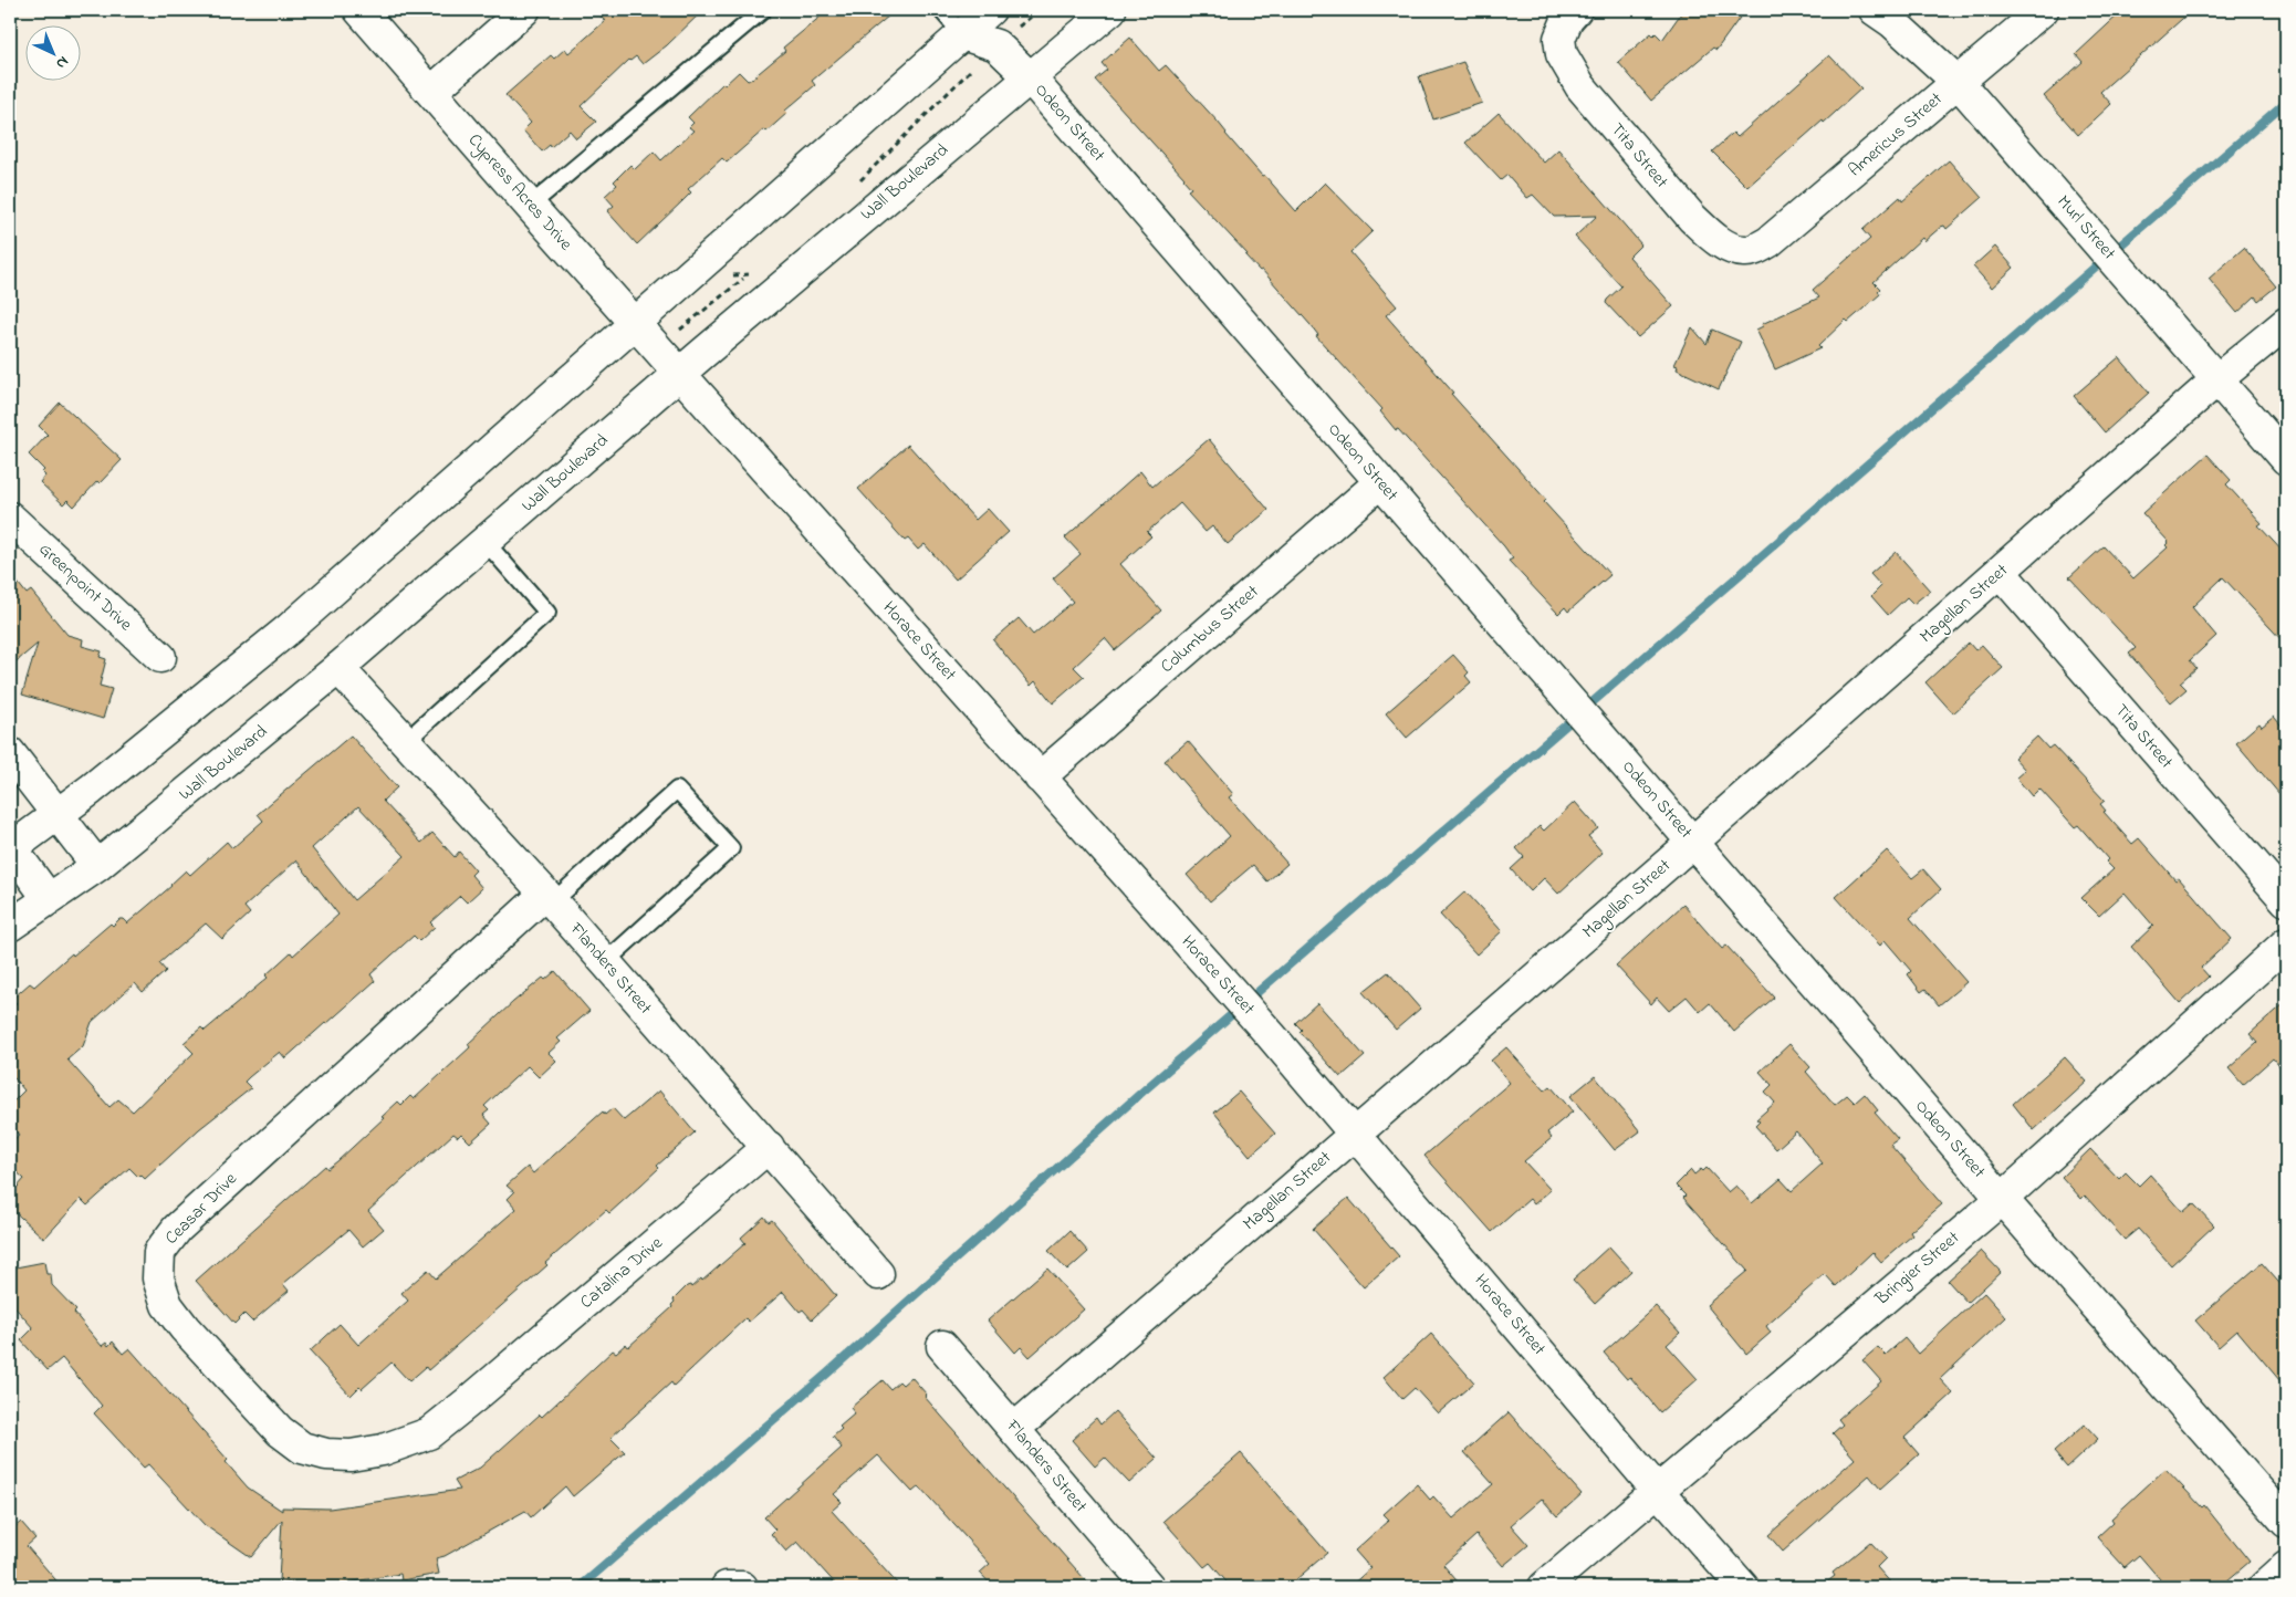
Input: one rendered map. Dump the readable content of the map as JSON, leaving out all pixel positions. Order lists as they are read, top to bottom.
{
  "streets": {
    "street": [
      "Odeon Street",
      "Americus Street",
      "Tita Street",
      "Wall Boulevard",
      "Cypress Acres Drive",
      "Murl Street",
      "Greenpoint Drive",
      "Magellan Street",
      "Columbus Street",
      "Horace Street",
      "Flanders Street",
      "Ceasar Drive",
      "Bringier Street",
      "Catalina Drive"
    ]
  },
  "crossings": [
    ["Odeon Street", "Wall Boulevard"],
    ["Odeon Street", "Magellan Street"],
    ["Odeon Street", "Columbus Street"],
    ["Odeon Street", "Bringier Street"],
    ["Americus Street", "Tita Street"],
    ["Americus Street", "Murl Street"],
    ["Tita Street", "Magellan Street"],
    ["Wall Boulevard", "Cypress Acres Drive"],
    ["Wall Boulevard", "Horace Street"],
    ["Wall Boulevard", "Flanders Street"],
    ["Cypress Acres Drive", "Horace Street"],
    ["Murl Street", "Magellan Street"],
    ["Magellan Street", "Horace Street"],
    ["Magellan Street", "Flanders Street"],
    ["Columbus Street", "Horace Street"],
    ["Horace Street", "Bringier Street"],
    ["Flanders Street", "Ceasar Drive"],
    ["Flanders Street", "Catalina Drive"],
    ["Ceasar Drive", "Catalina Drive"]
  ],
  "north": "bottom right"
}
